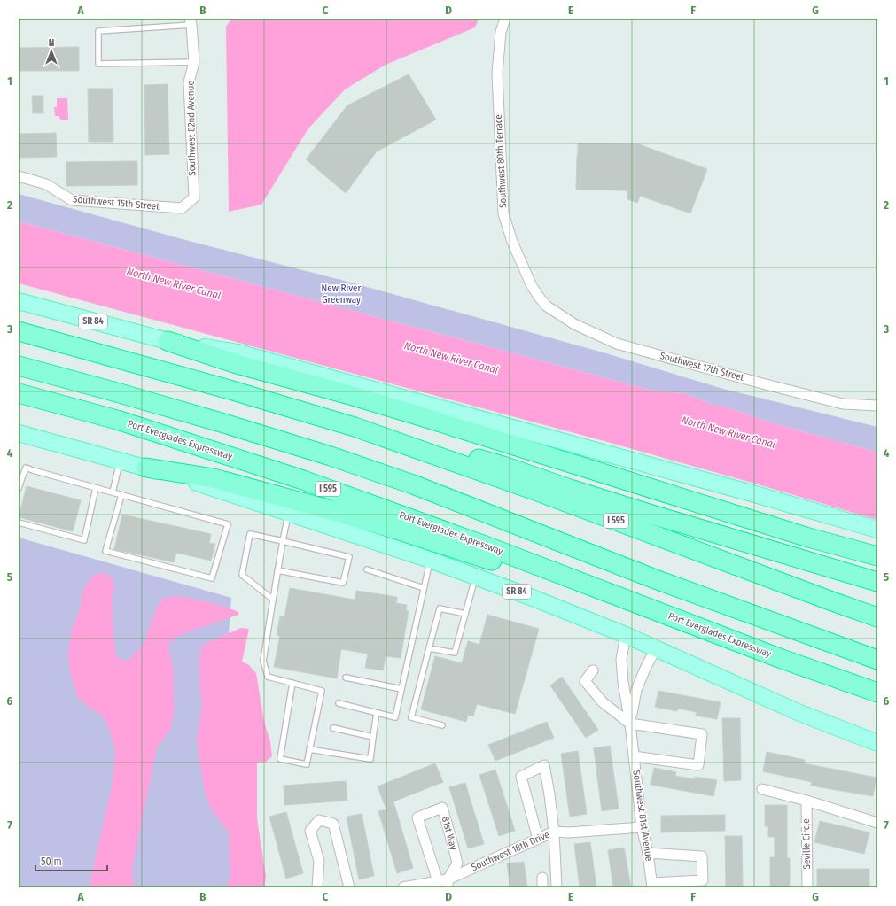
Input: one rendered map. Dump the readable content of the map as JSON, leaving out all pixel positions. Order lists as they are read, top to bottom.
{
  "streets": {
    "highway": ["Port Everglades Expressway", "I 595"],
    "main road": ["SR 84"],
    "street": [
      "Southwest 82nd Avenue",
      "Southwest 80th Terrace",
      "Southwest 15th Street",
      "Southwest 17th Street",
      "Southwest 81st Avenue",
      "81st Way",
      "Seville Circle",
      "Southwest 18th Drive"
    ]
  },
  "crossings": [
    ["Southwest 82nd Avenue", "Southwest 15th Street"],
    ["Southwest 80th Terrace", "Southwest 17th Street"],
    ["SR 84", "Southwest 81st Avenue"],
    ["Southwest 81st Avenue", "Southwest 18th Drive"],
    ["81st Way", "Southwest 18th Drive"]
  ],
  "water": ["North New River Canal"],
  "parks": ["New River Greenway"],
  "scale_bar": "50 m",
  "north": "top",
  "grid": {
    "columns": [
      "A",
      "B",
      "C",
      "D",
      "E",
      "F",
      "G"
    ],
    "rows": [
      "1",
      "2",
      "3",
      "4",
      "5",
      "6",
      "7"
    ]
  }
}
